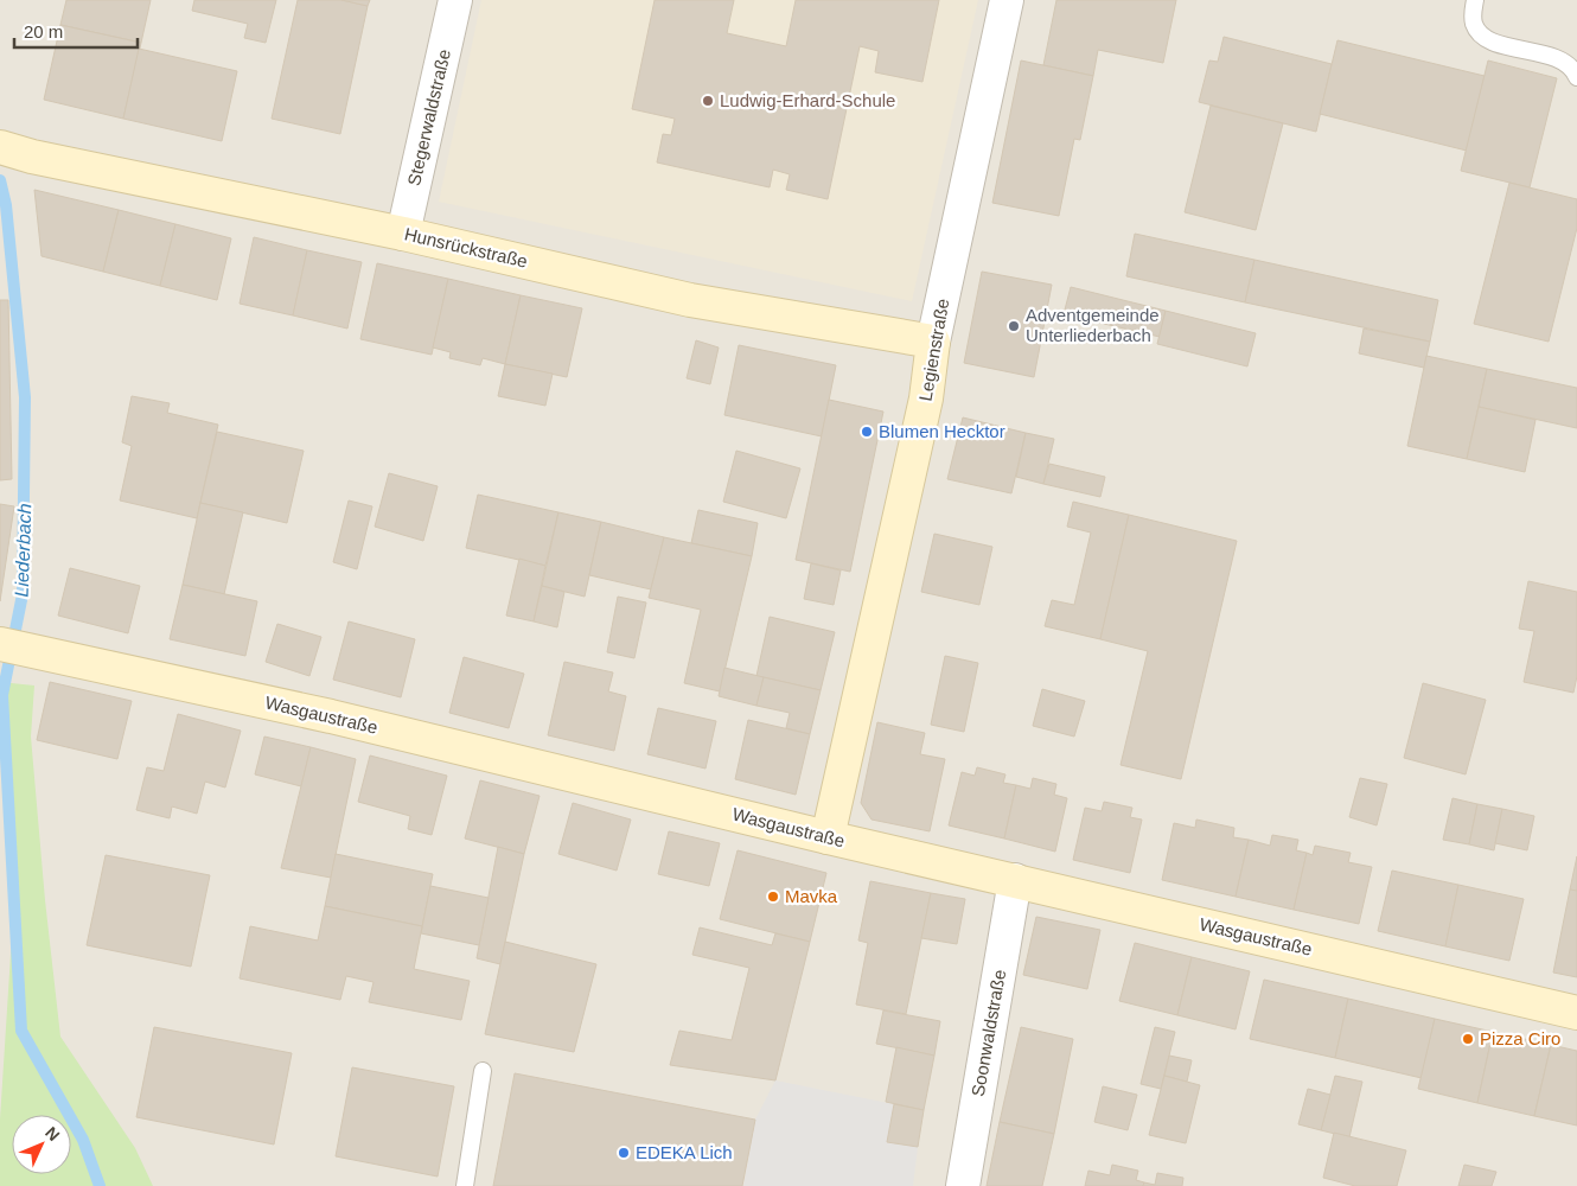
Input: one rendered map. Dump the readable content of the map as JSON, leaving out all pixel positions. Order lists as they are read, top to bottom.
{
  "streets": {
    "street": [
      "Stegerwaldstraße",
      "Hunsrückstraße",
      "Legienstraße",
      "Wasgaustraße",
      "Soonwaldstraße"
    ]
  },
  "crossings": [
    ["Stegerwaldstraße", "Hunsrückstraße"],
    ["Hunsrückstraße", "Legienstraße"],
    ["Legienstraße", "Wasgaustraße"],
    ["Wasgaustraße", "Soonwaldstraße"]
  ],
  "water": ["Liederbach"],
  "places": [
    "Ludwig-Erhard-Schule",
    "Adventgemeinde Unterliederbach",
    "Blumen Hecktor",
    "Mavka",
    "Pizza Ciro",
    "EDEKA Lich"
  ],
  "scale_bar": "20 m",
  "north": "top right"
}
